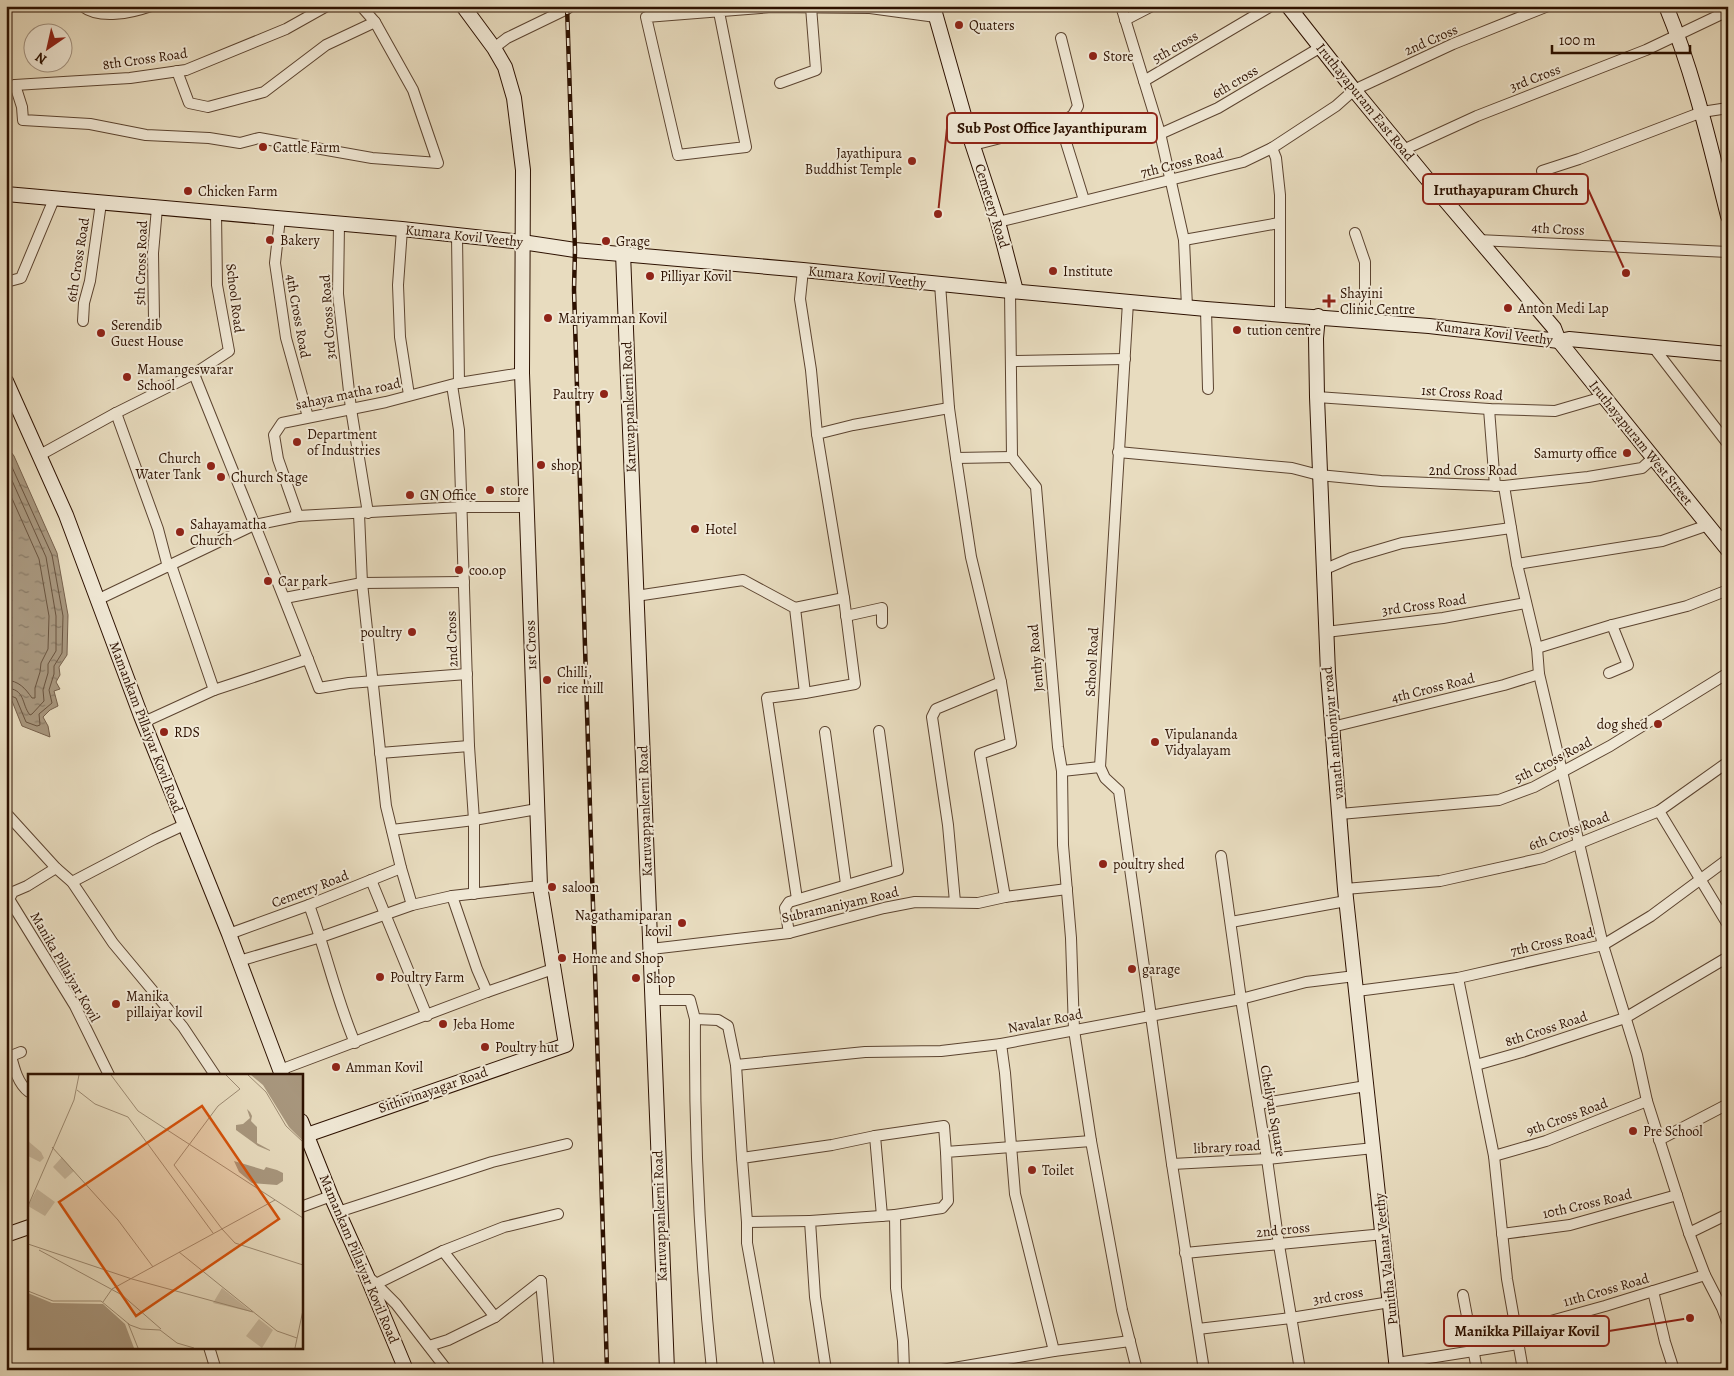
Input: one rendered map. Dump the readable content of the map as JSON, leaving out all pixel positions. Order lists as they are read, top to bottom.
{
  "streets": {
    "main road": [
      "Iruthayapuram East Road",
      "Cemetery Road",
      "Kumara Kovil Veethy",
      "Karuvappankerni Road",
      "Iruthayapuram West Street",
      "1st Cross",
      "Mamankam Pillaiyar Kovil Road",
      "vanath anthoniyar road",
      "Sithivinayagar Road",
      "Punitha Valanar Veethy"
    ],
    "street": [
      "2nd Cross",
      "5th cross",
      "8th Cross Road",
      "3rd Cross",
      "6th cross",
      "7th Cross Road",
      "4th Cross",
      "6th Cross Road",
      "5th Cross Road",
      "School Road",
      "4th Cross Road",
      "3rd Cross Road",
      "1st Cross Road",
      "sahaya matha road",
      "2nd Cross Road",
      "Jenthy Road",
      "Cemetry Road",
      "Subramaniyam Road",
      "Manika Pillaiyar Kovil",
      "Navalar Road",
      "Cheliyan Square",
      "9th Cross Road",
      "library road",
      "10th Cross Road",
      "2nd cross",
      "11th Cross Road",
      "3rd cross"
    ]
  },
  "crossings": [
    ["2nd Cross", "Iruthayapuram East Road"],
    ["2nd Cross", "7th Cross Road"],
    ["2nd Cross", "Kumara Kovil Veethy"],
    ["2nd Cross", "sahaya matha road"],
    ["3rd Cross", "Iruthayapuram East Road"],
    ["6th cross", "Iruthayapuram East Road"],
    ["Iruthayapuram East Road", "7th Cross Road"],
    ["Iruthayapuram East Road", "4th Cross"],
    ["Iruthayapuram East Road", "Kumara Kovil Veethy"],
    ["Iruthayapuram East Road", "Iruthayapuram West Street"],
    ["7th Cross Road", "Cemetery Road"],
    ["7th Cross Road", "vanath anthoniyar road"],
    ["Cemetery Road", "Kumara Kovil Veethy"],
    ["Kumara Kovil Veethy", "6th Cross Road"],
    ["Kumara Kovil Veethy", "5th Cross Road"],
    ["Kumara Kovil Veethy", "School Road"],
    ["Kumara Kovil Veethy", "4th Cross Road"],
    ["Kumara Kovil Veethy", "3rd Cross Road"],
    ["Kumara Kovil Veethy", "Karuvappankerni Road"],
    ["Kumara Kovil Veethy", "Iruthayapuram West Street"],
    ["Kumara Kovil Veethy", "1st Cross"],
    ["Kumara Kovil Veethy", "vanath anthoniyar road"],
    ["6th Cross Road", "vanath anthoniyar road"],
    ["6th Cross Road", "Cheliyan Square"],
    ["5th Cross Road", "vanath anthoniyar road"],
    ["School Road", "2nd Cross Road"],
    ["School Road", "Mamankam Pillaiyar Kovil Road"],
    ["4th Cross Road", "sahaya matha road"],
    ["4th Cross Road", "vanath anthoniyar road"],
    ["3rd Cross Road", "sahaya matha road"],
    ["3rd Cross Road", "vanath anthoniyar road"],
    ["3rd Cross Road", "Cemetry Road"],
    ["1st Cross Road", "Iruthayapuram West Street"],
    ["1st Cross Road", "vanath anthoniyar road"],
    ["sahaya matha road", "1st Cross"],
    ["Karuvappankerni Road", "Subramaniyam Road"],
    ["Iruthayapuram West Street", "2nd Cross Road"],
    ["2nd Cross Road", "vanath anthoniyar road"],
    ["1st Cross", "Sithivinayagar Road"],
    ["Jenthy Road", "Subramaniyam Road"],
    ["Jenthy Road", "Navalar Road"],
    ["Mamankam Pillaiyar Kovil Road", "Cemetry Road"],
    ["Mamankam Pillaiyar Kovil Road", "Sithivinayagar Road"],
    ["vanath anthoniyar road", "Navalar Road"],
    ["vanath anthoniyar road", "library road"],
    ["vanath anthoniyar road", "Punitha Valanar Veethy"],
    ["Navalar Road", "Cheliyan Square"],
    ["Cheliyan Square", "library road"],
    ["Cheliyan Square", "2nd cross"],
    ["Cheliyan Square", "3rd cross"],
    ["library road", "Punitha Valanar Veethy"],
    ["2nd cross", "Punitha Valanar Veethy"],
    ["Punitha Valanar Veethy", "3rd cross"]
  ],
  "places": {
    "other": [
      "Quaters",
      "Store",
      "Cattle Farm",
      "Jayathipura Buddhist Temple",
      "Chicken Farm",
      "Sub Post Office Jayanthipuram",
      "Bakery",
      "Grage",
      "Institute",
      "Iruthayapuram Church",
      "Pilliyar Kovil",
      "Anton Medi Lap",
      "Mariyamman Kovil",
      "tution centre",
      "Serendib Guest House",
      "Mamangeswarar School",
      "Paultry",
      "Department of Industries",
      "Samurty office",
      "shop",
      "Church Water Tank",
      "Church Stage",
      "store",
      "GN Office",
      "Hotel",
      "Sahayamatha Church",
      "coo.op",
      "Car park",
      "poultry",
      "Chilli, rice mill",
      "dog shed",
      "RDS",
      "Vipulananda Vidyalayam",
      "poultry shed",
      "saloon",
      "Nagathamiparan kovil",
      "Home and Shop",
      "garage",
      "Poultry Farm",
      "Shop",
      "Manika pillaiyar kovil",
      "Jeba Home",
      "Poultry hut",
      "Amman Kovil",
      "Pre School",
      "Toilet",
      "Manikka Pillaiyar Kovil"
    ],
    "health": ["Shayini Clinic Centre"]
  },
  "scale_bar": "100 m",
  "north": "bottom left"
}
